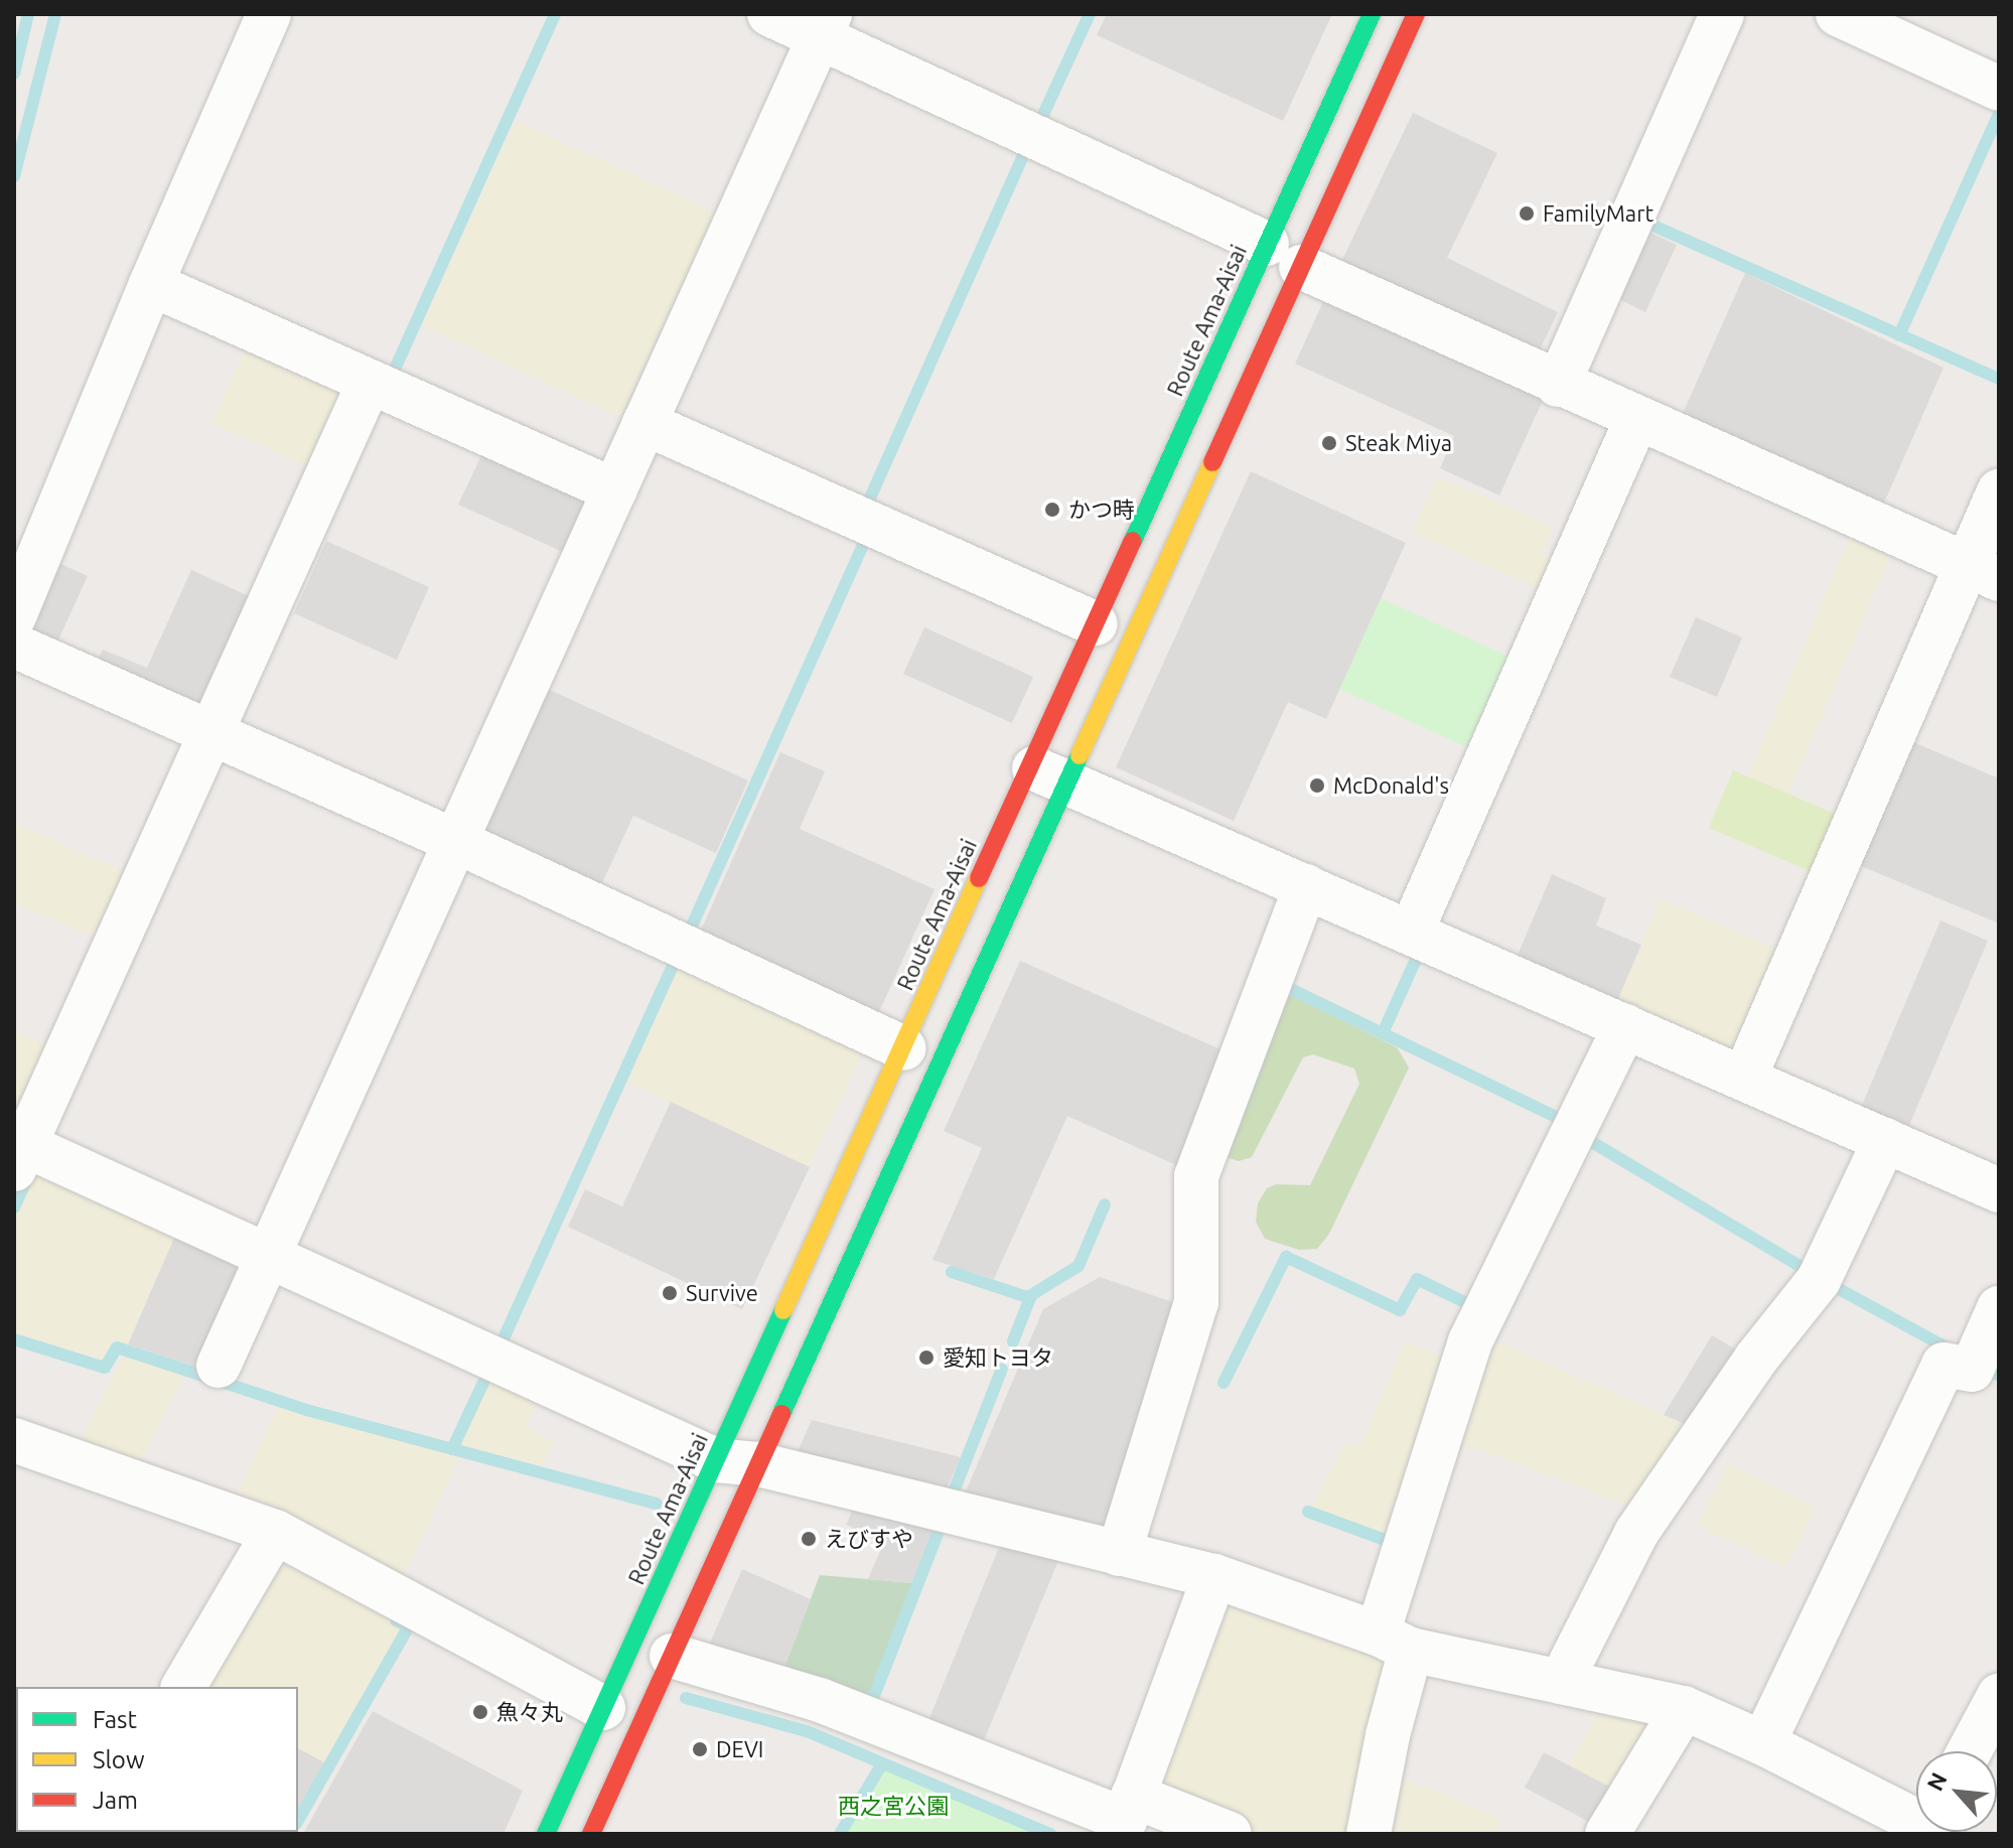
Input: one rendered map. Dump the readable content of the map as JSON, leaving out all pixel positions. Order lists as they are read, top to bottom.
{
  "streets": {
    "main road": ["Route Ama-Aisai"]
  },
  "parks": ["西之宮公園"],
  "places": [
    "FamilyMart",
    "Steak Miya",
    "かつ時",
    "McDonald's",
    "Survive",
    "愛知トヨタ",
    "えびすや",
    "魚々丸",
    "DEVI"
  ],
  "legend": ["Fast", "Slow", "Jam"],
  "north": "top left"
}
